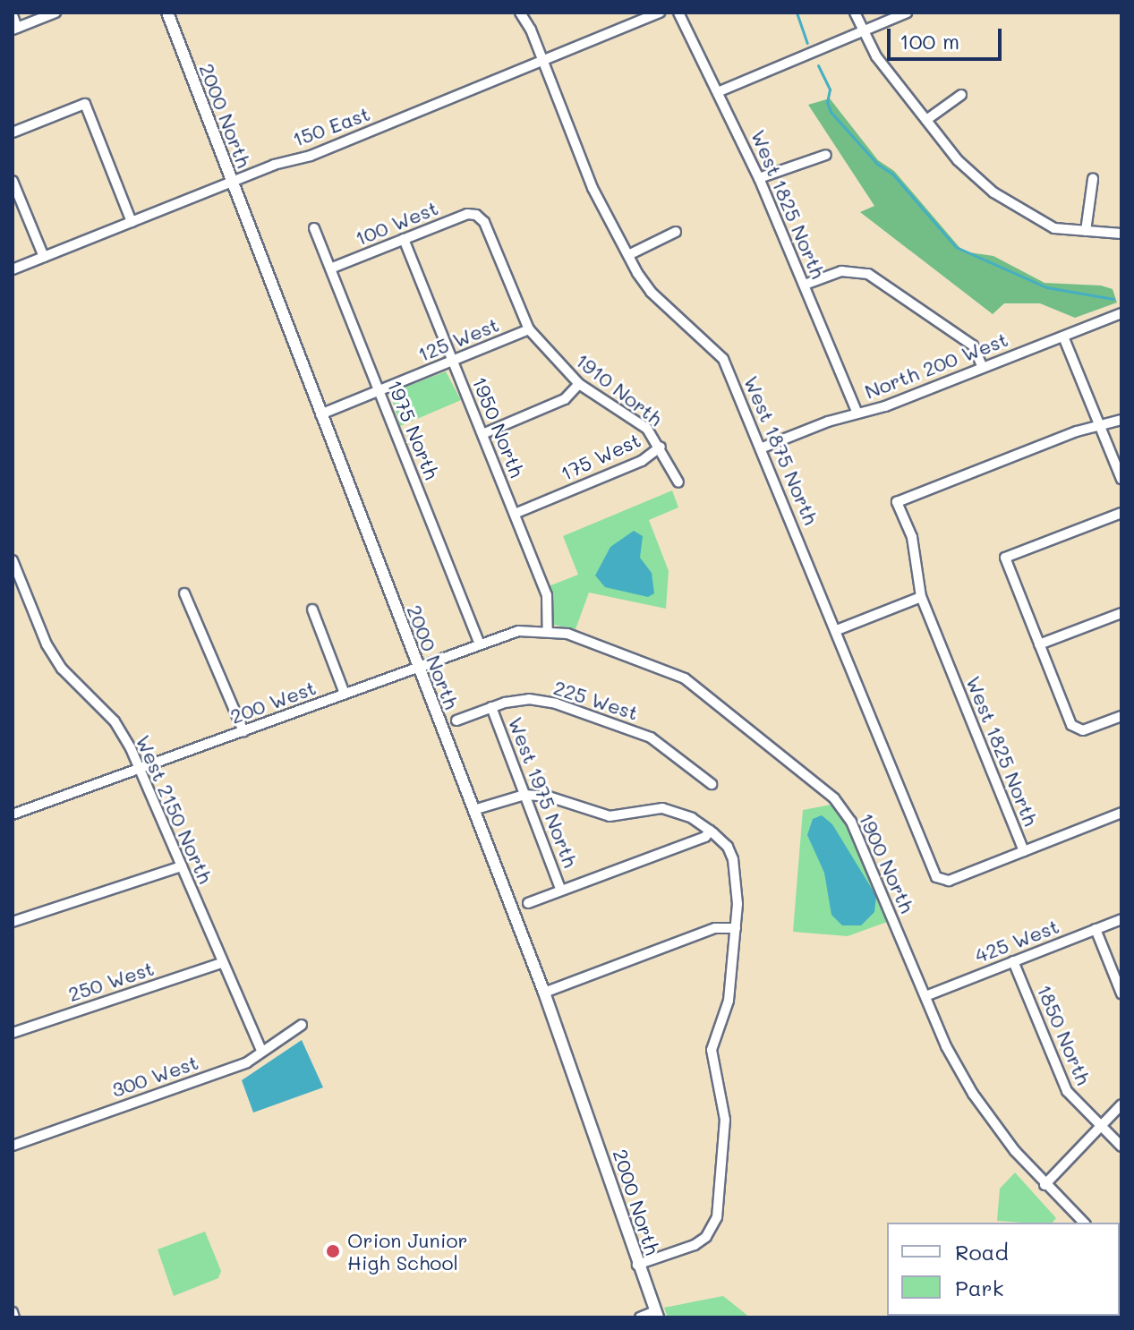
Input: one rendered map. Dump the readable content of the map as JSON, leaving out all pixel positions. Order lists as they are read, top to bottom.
{
  "streets": {
    "street": [
      "2000 North",
      "150 East",
      "West 1825 North",
      "100 West",
      "125 West",
      "North 200 West",
      "1910 North",
      "1950 North",
      "1975 North",
      "West 1875 North",
      "175 West",
      "225 West",
      "200 West",
      "West 1975 North",
      "West 2150 North",
      "1900 North",
      "425 West",
      "250 West",
      "1850 North",
      "300 West"
    ]
  },
  "crossings": [
    ["2000 North", "150 East"],
    ["2000 North", "125 West"],
    ["2000 North", "200 West"],
    ["150 East", "West 1875 North"],
    ["West 1825 North", "North 200 West"],
    ["West 1825 North", "West 1875 North"],
    ["100 West", "1910 North"],
    ["100 West", "1950 North"],
    ["100 West", "1975 North"],
    ["125 West", "1910 North"],
    ["125 West", "1950 North"],
    ["125 West", "1975 North"],
    ["North 200 West", "West 1875 North"],
    ["1910 North", "175 West"],
    ["1950 North", "175 West"],
    ["1950 North", "200 West"],
    ["1950 North", "1900 North"],
    ["1975 North", "200 West"],
    ["225 West", "West 1975 North"],
    ["200 West", "West 2150 North"],
    ["200 West", "1900 North"],
    ["West 2150 North", "250 West"],
    ["West 2150 North", "300 West"],
    ["1900 North", "425 West"],
    ["425 West", "1850 North"]
  ],
  "places": ["Orion Junior High School"],
  "legend": ["Road", "Park"],
  "scale_bar": "100 m"
}
